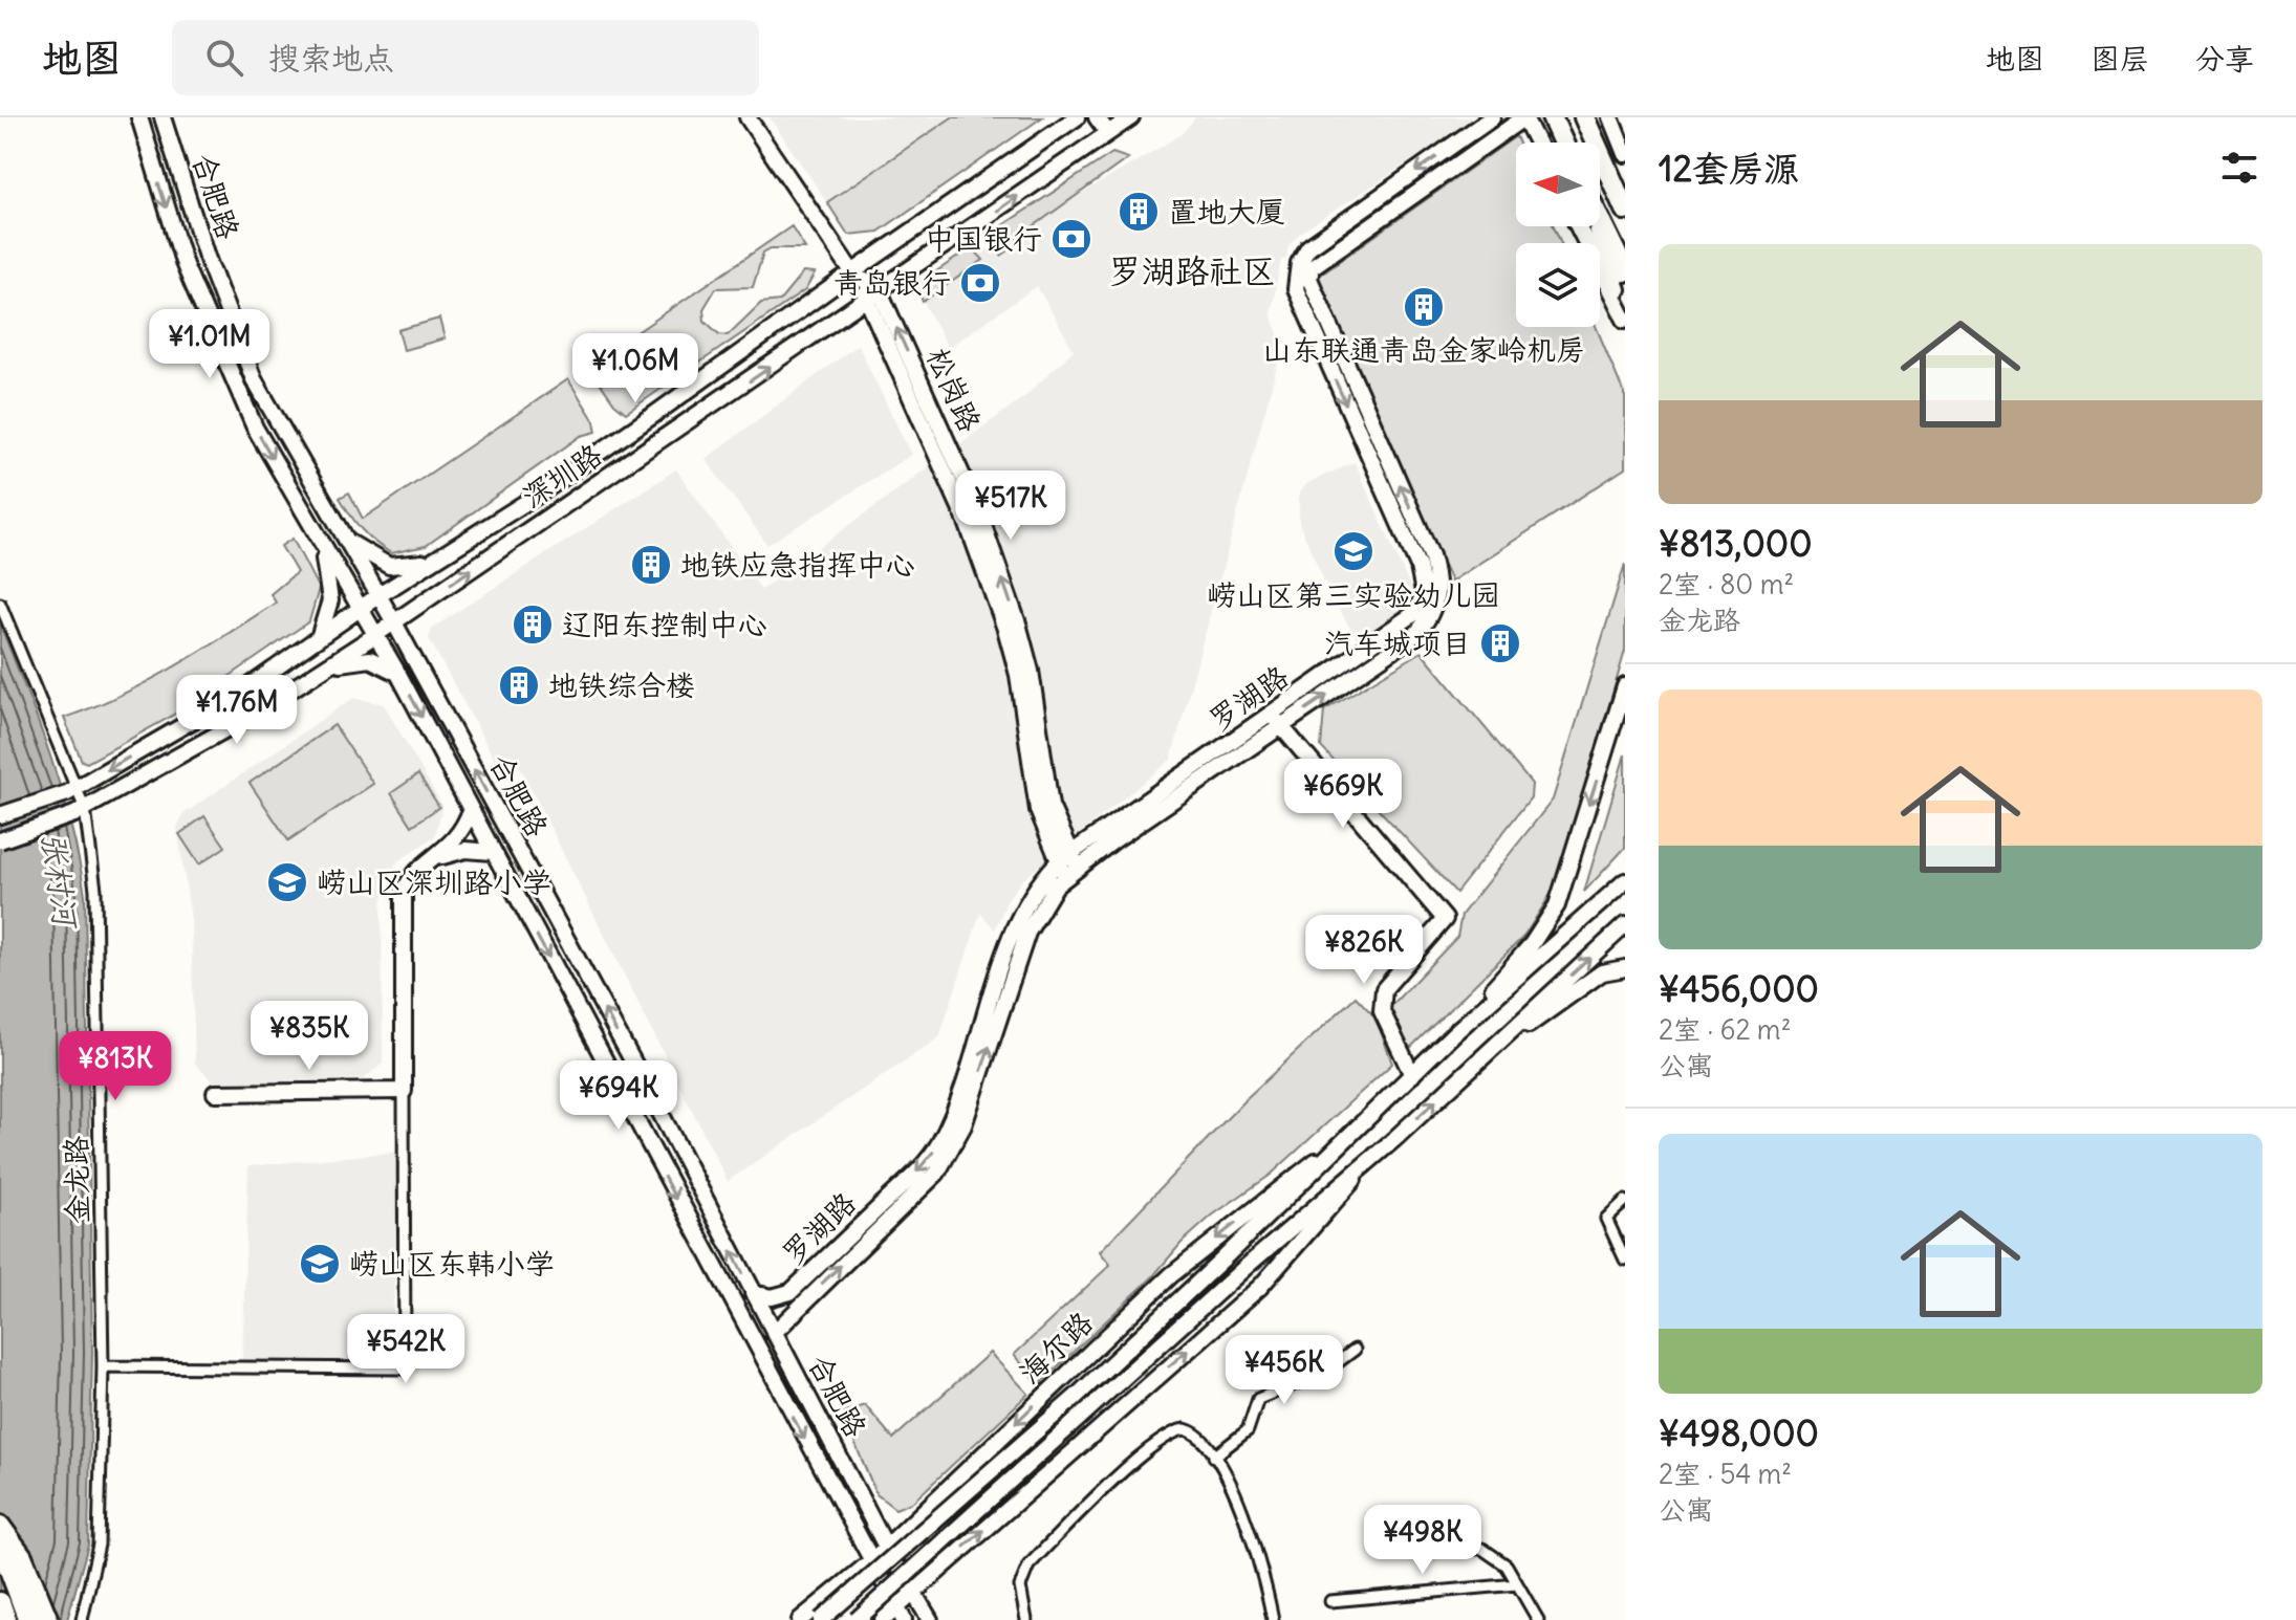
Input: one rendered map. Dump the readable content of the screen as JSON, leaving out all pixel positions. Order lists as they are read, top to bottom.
{
  "streets": {
    "main road": [
      "合肥路",
      "松岗路",
      "深圳路",
      "罗湖路",
      "海尔路"
    ],
    "street": ["金龙路"]
  },
  "crossings": [
    ["合肥路", "深圳路"],
    ["合肥路", "罗湖路"],
    ["合肥路", "海尔路"],
    ["松岗路", "深圳路"],
    ["松岗路", "罗湖路"],
    ["深圳路", "金龙路"]
  ],
  "districts": ["罗湖路社区"],
  "water": ["张村河"],
  "places": {
    "building": [
      "置地大厦",
      "山东联通青岛金家岭机房",
      "地铁应急指挥中心",
      "辽阳东控制中心",
      "汽车城项目",
      "地铁综合楼"
    ],
    "bank": ["中国银行", "青岛银行"],
    "school or university": ["崂山区第三实验幼儿园", "崂山区深圳路小学", "崂山区东韩小学"]
  },
  "north": "left",
  "page": {
    "header": "地图",
    "search": "搜索地点",
    "nav": ["地图", "图层", "分享"],
    "heading": "12套房源",
    "list": [
      {
        "name": "¥813,000",
        "note": "2室 · 80 m² · 金龙路"
      },
      {
        "name": "¥456,000",
        "note": "2室 · 62 m² · 公寓"
      },
      {
        "name": "¥498,000",
        "note": "2室 · 54 m² · 公寓"
      }
    ],
    "price": [
      "¥1.01M",
      "¥1.06M",
      "¥517K",
      "¥1.76M",
      "¥669K",
      "¥826K",
      "¥835K",
      "¥813K",
      "¥694K",
      "¥542K",
      "¥456K",
      "¥498K"
    ]
  }
}
